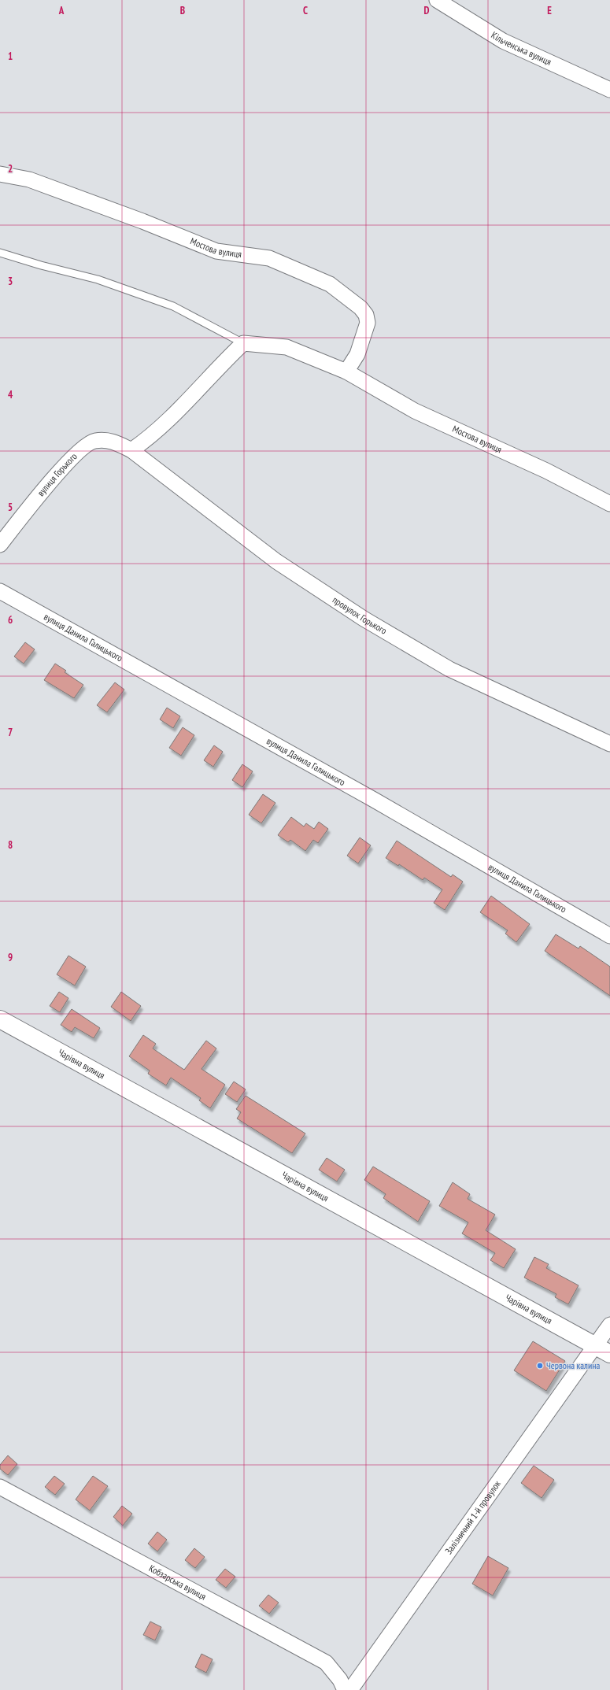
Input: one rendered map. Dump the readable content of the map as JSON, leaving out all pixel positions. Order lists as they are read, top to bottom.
{
  "streets": {
    "street": [
      "Кільченська вулиця",
      "Мостова вулиця",
      "вулиця Горького",
      "провулок Горького",
      "вулиця Данила Галицького",
      "Чарівна вулиця",
      "Залізничний 1-й провулок",
      "Кобзарська вулиця"
    ]
  },
  "crossings": [
    ["вулиця Горького", "провулок Горького"],
    ["Чарівна вулиця", "Залізничний 1-й провулок"]
  ],
  "places": ["Червона калина"],
  "grid": {
    "columns": [
      "A",
      "B",
      "C",
      "D",
      "E"
    ],
    "rows": [
      "1",
      "2",
      "3",
      "4",
      "5",
      "6",
      "7",
      "8",
      "9"
    ]
  }
}
